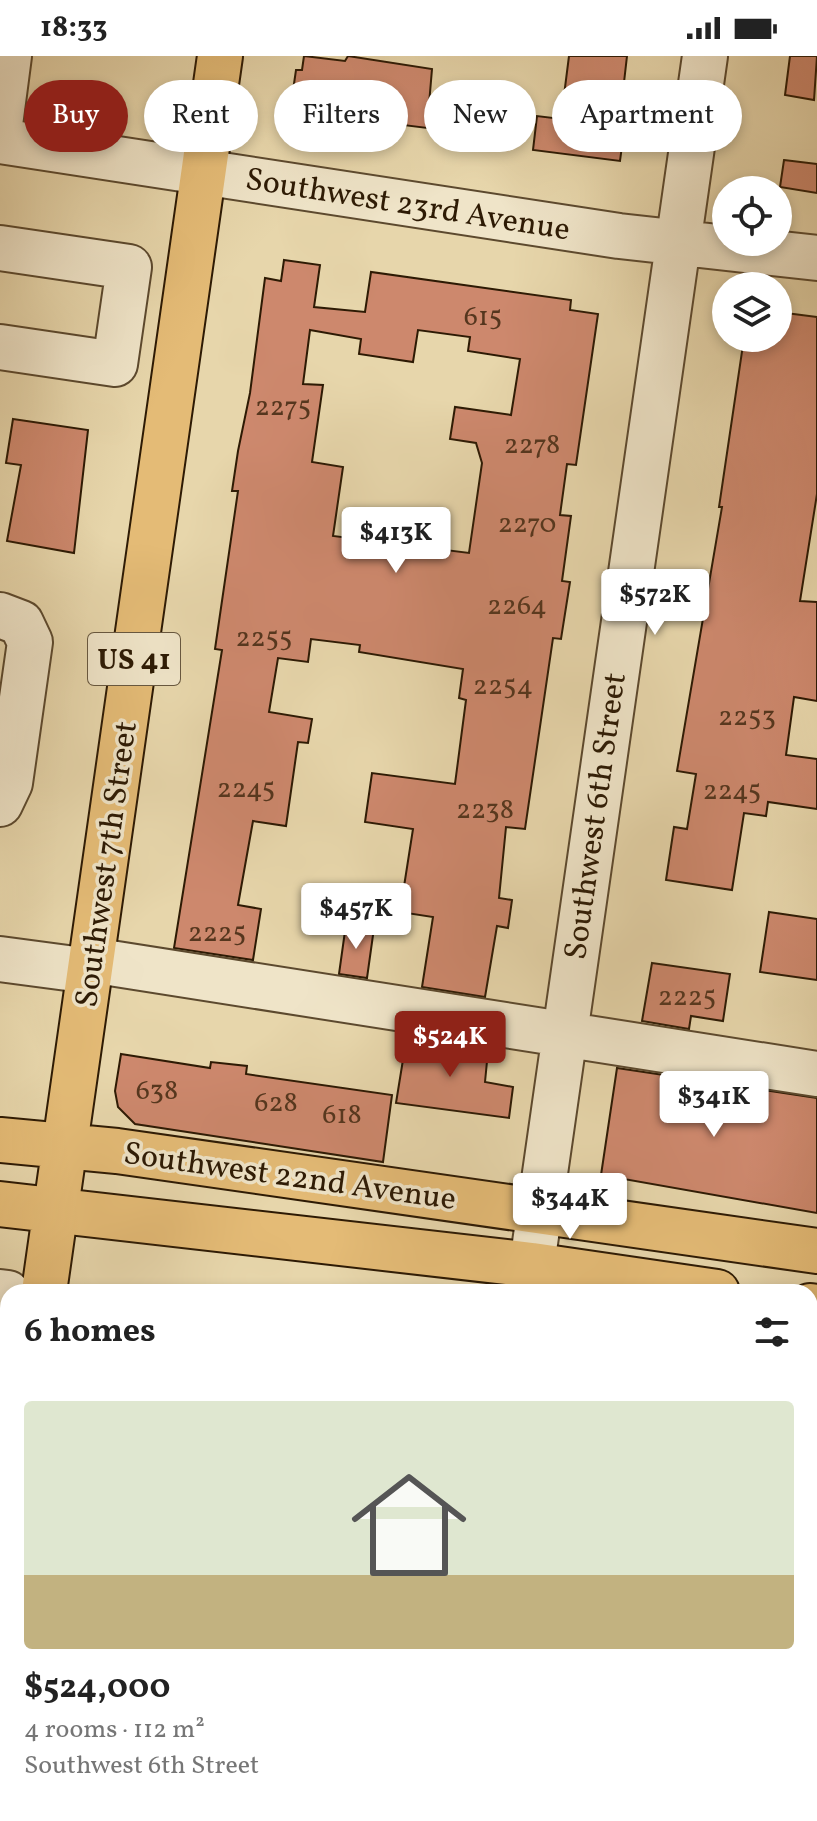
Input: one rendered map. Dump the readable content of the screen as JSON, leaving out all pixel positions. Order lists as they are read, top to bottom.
{
  "streets": {
    "main road": ["US 41", "Southwest 7th Street", "Southwest 22nd Avenue"],
    "street": ["Southwest 23rd Avenue", "Southwest 6th Street"]
  },
  "crossings": [
    ["Southwest 23rd Avenue", "Southwest 6th Street"],
    ["Southwest 23rd Avenue", "Southwest 7th Street"],
    ["Southwest 6th Street", "Southwest 22nd Avenue"],
    ["Southwest 7th Street", "Southwest 22nd Avenue"]
  ],
  "house_numbers": [
    "615",
    "2275",
    "2278",
    "2270",
    "2264",
    "2255",
    "2254",
    "2253",
    "2245",
    "2245",
    "2238",
    "2225",
    "2225",
    "638",
    "628",
    "618"
  ],
  "page": {
    "status": "18:33",
    "chip": [
      "Buy",
      "Rent",
      "Filters",
      "New",
      "Apartment"
    ],
    "price": [
      "$413K",
      "$572K",
      "$457K",
      "$524K",
      "$341K",
      "$344K"
    ],
    "heading": "6 homes",
    "list": [
      {
        "name": "$524,000",
        "note": "4 rooms · 112 m² · Southwest 6th Street"
      }
    ]
  }
}
